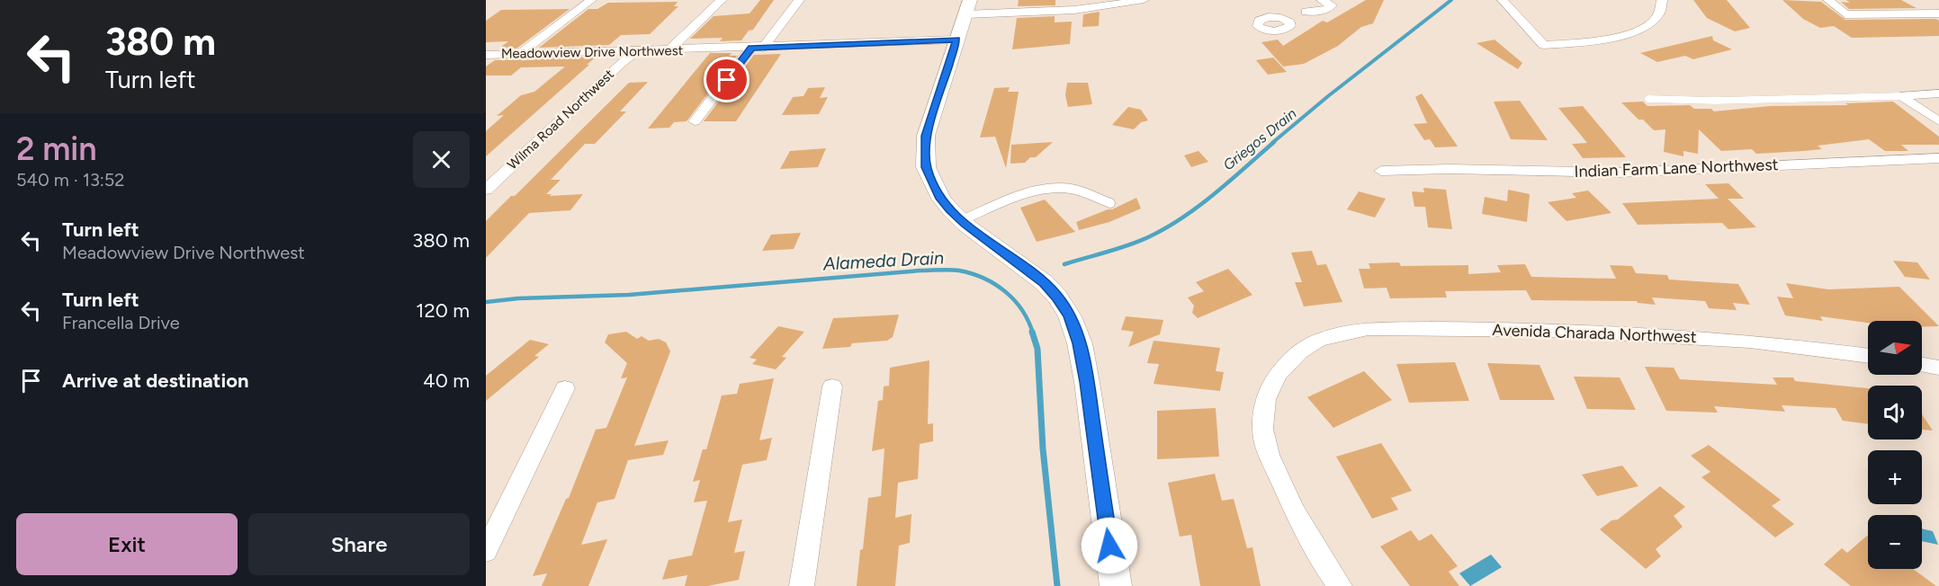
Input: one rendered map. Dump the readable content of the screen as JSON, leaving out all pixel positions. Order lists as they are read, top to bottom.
{
  "streets": {
    "street": [
      "Meadowview Drive Northwest",
      "Wilma Road Northwest",
      "Indian Farm Lane Northwest",
      "Avenida Charada Northwest"
    ]
  },
  "crossings": [
    ["Meadowview Drive Northwest", "Wilma Road Northwest"]
  ],
  "water": ["Griegos Drain", "Alameda Drain"],
  "north": "right",
  "page": {
    "turn": ["380 m", "Turn left"],
    "heading": ["2 min", "540 m · 13:52"],
    "list": [
      {
        "name": "Turn left",
        "note": "Meadowview Drive Northwest",
        "value": "380 m"
      },
      {
        "name": "Turn left",
        "note": "Francella Drive",
        "value": "120 m"
      },
      {
        "name": "Arrive at destination",
        "value": "40 m"
      }
    ],
    "map_buttons": ["+", "−"],
    "buttons": ["Exit", "Share"]
  }
}
